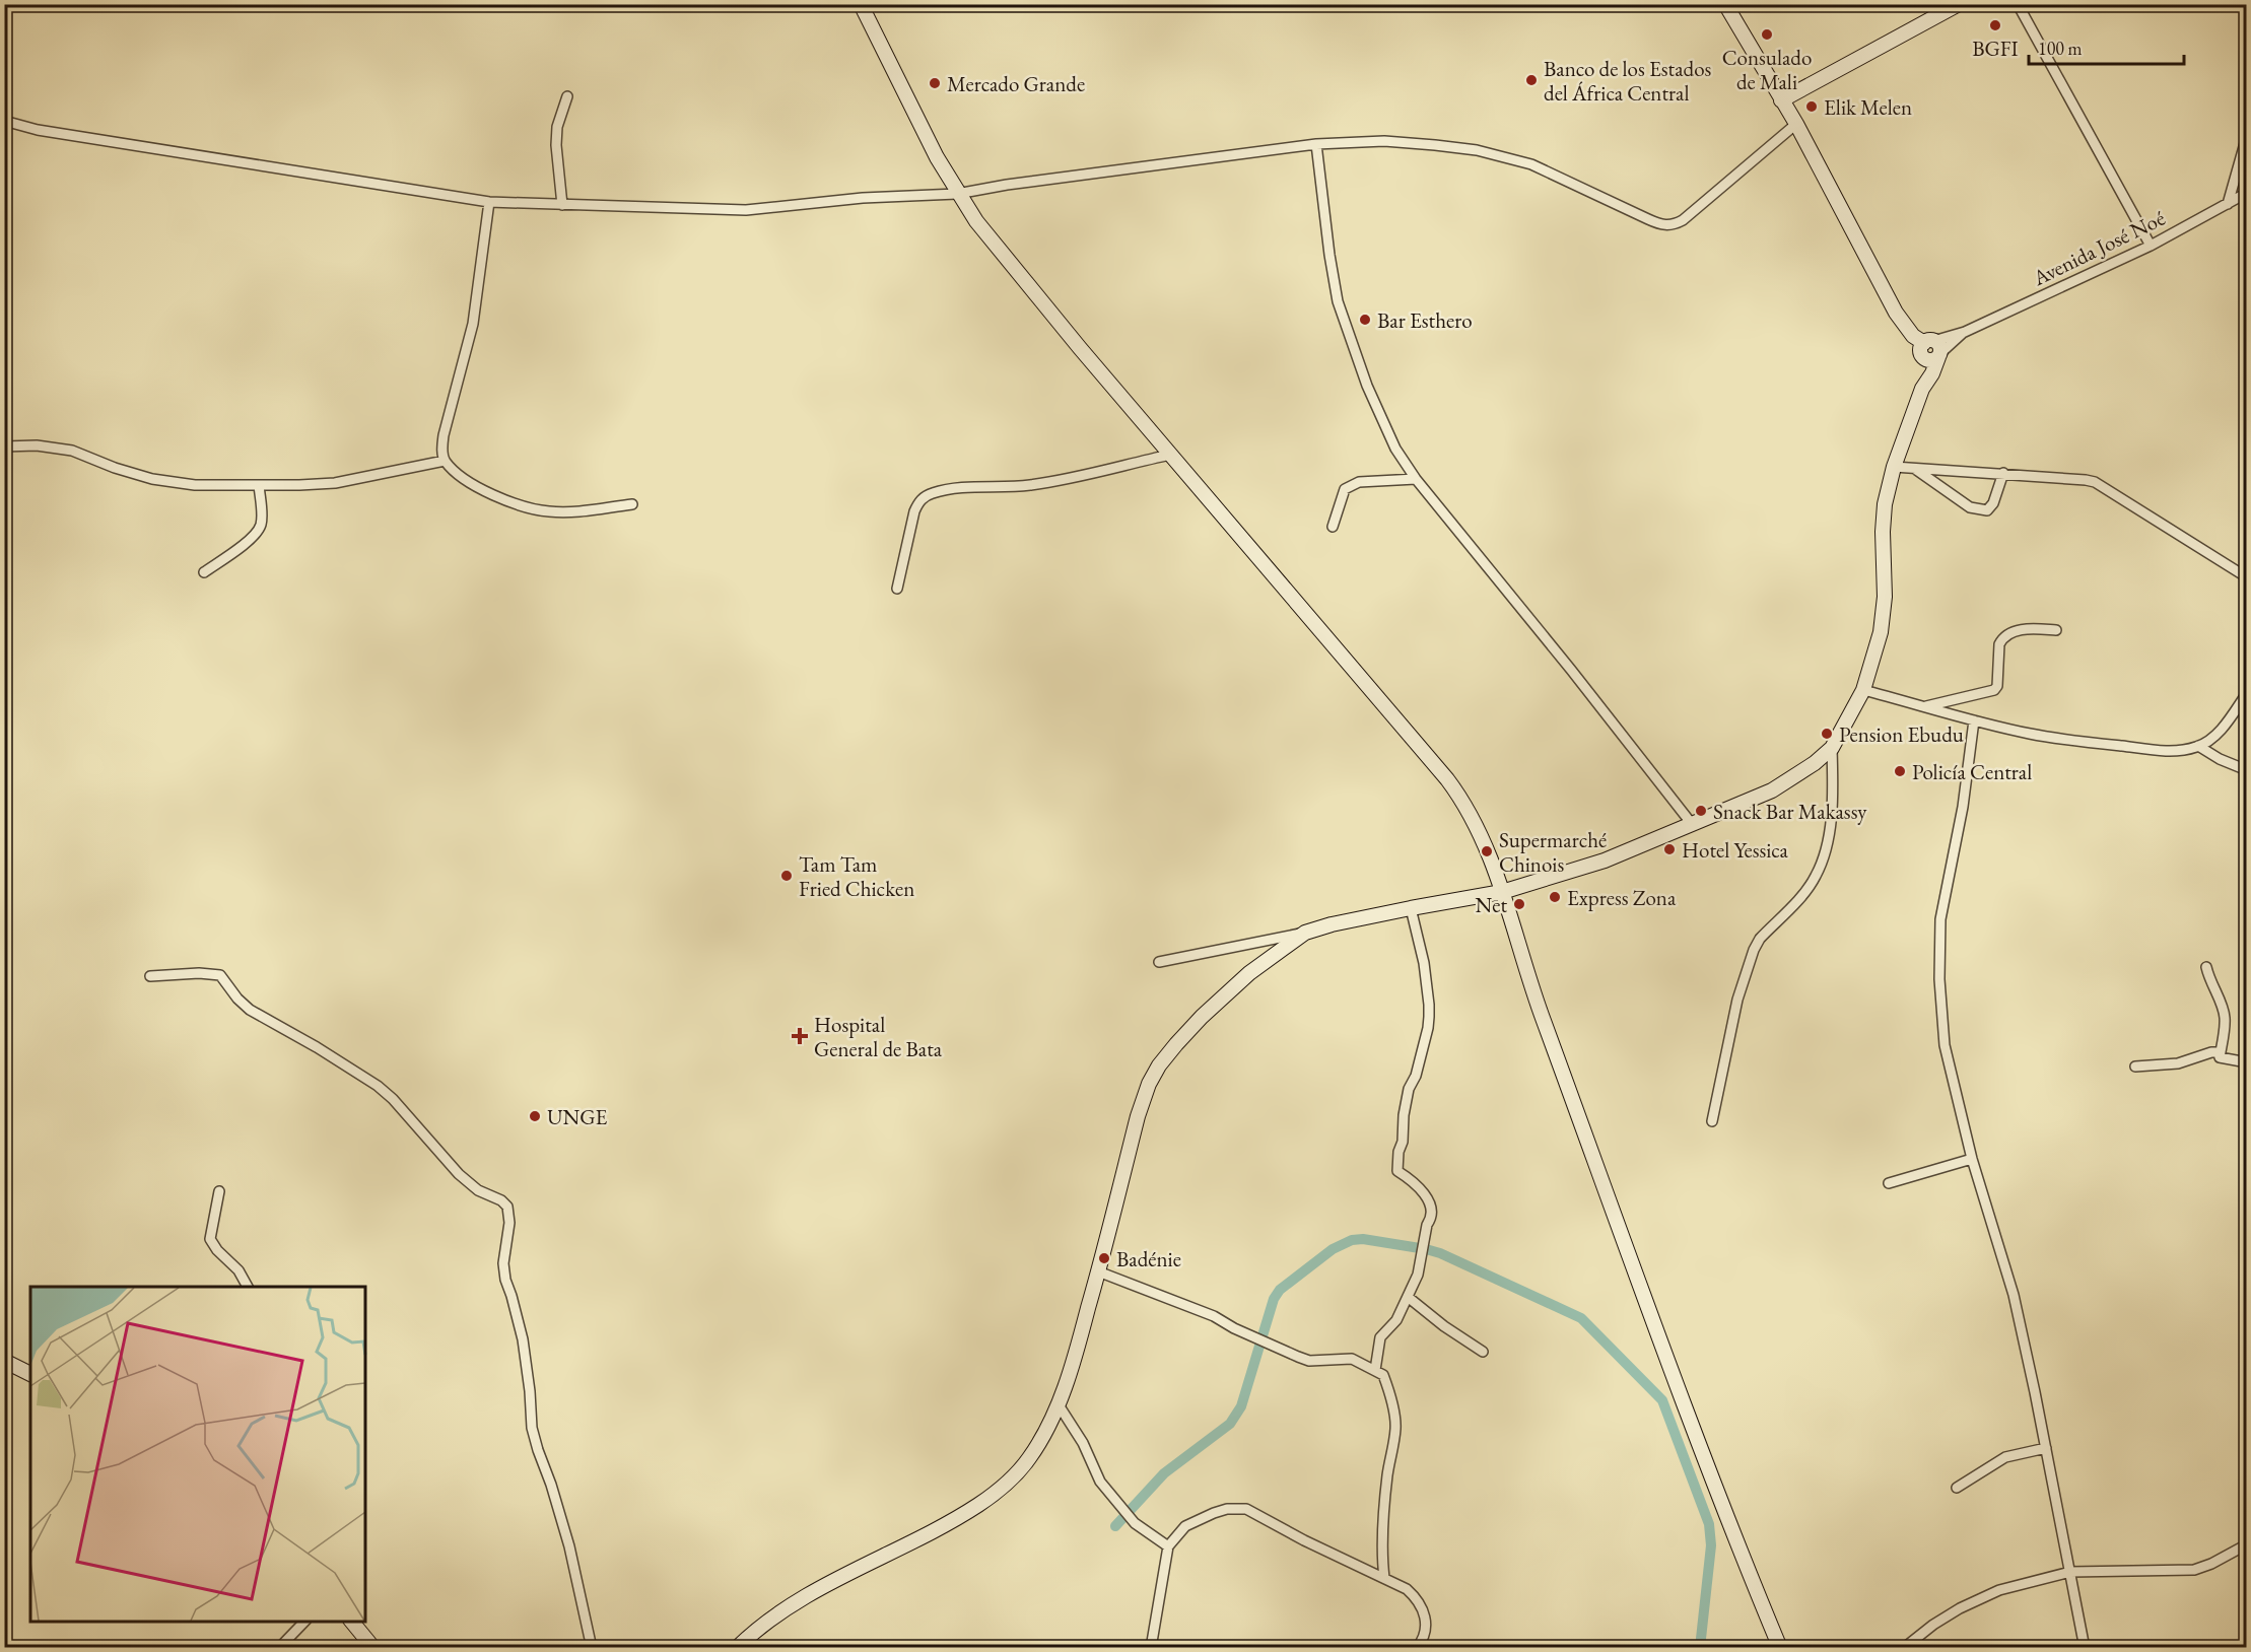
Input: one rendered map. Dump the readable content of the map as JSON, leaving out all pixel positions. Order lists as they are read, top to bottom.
{
  "streets": {
    "street": ["Avenida José Noé"]
  },
  "places": {
    "other": [
      "BGFI",
      "Consulado de Mali",
      "Banco de los Estados del África Central",
      "Mercado Grande",
      "Elik Melen",
      "Bar Esthero",
      "Pension Ebudu",
      "Policía Central",
      "Snack Bar Makassy",
      "Hotel Yessica",
      "Supermarché Chinois",
      "Tam Tam Fried Chicken",
      "Express Zona",
      "Net",
      "UNGE",
      "Badénie"
    ],
    "health": ["Hospital General de Bata"]
  },
  "scale_bar": "100 m"
}
